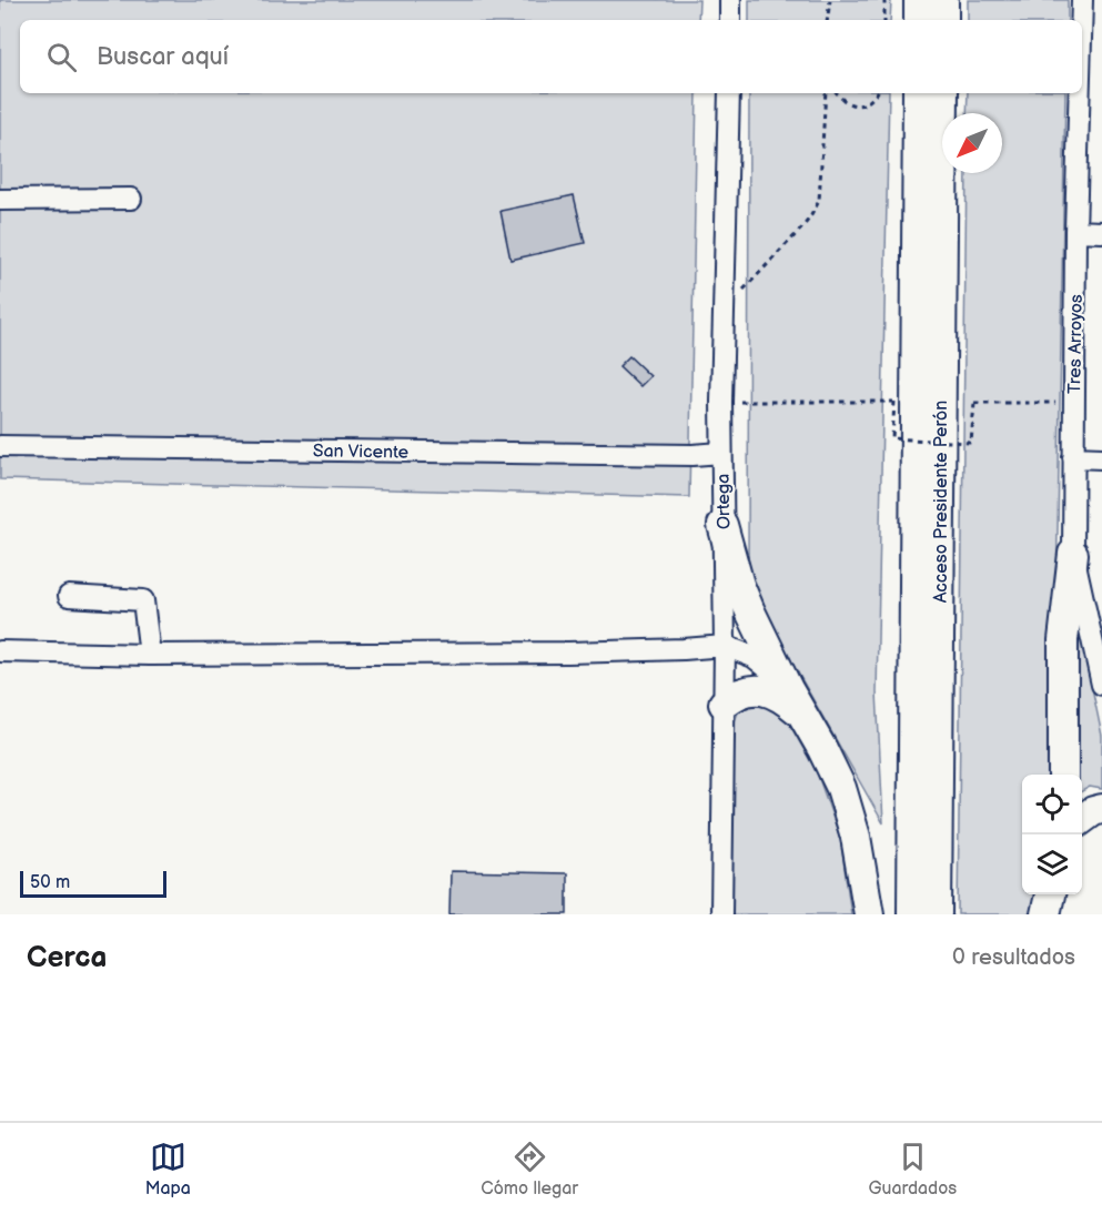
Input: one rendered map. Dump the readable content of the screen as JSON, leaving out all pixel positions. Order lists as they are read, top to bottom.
{
  "streets": {
    "highway": ["Acceso Presidente Perón"],
    "street": ["Tres Arroyos", "San Vicente", "Ortega"]
  },
  "crossings": [
    ["San Vicente", "Ortega"]
  ],
  "scale_bar": "50 m",
  "north": "bottom left",
  "page": {
    "search": "Buscar aquí",
    "scale": "50 m",
    "heading": ["Cerca", "0 resultados"],
    "nav": ["Mapa", "Cómo llegar", "Guardados"]
  }
}
